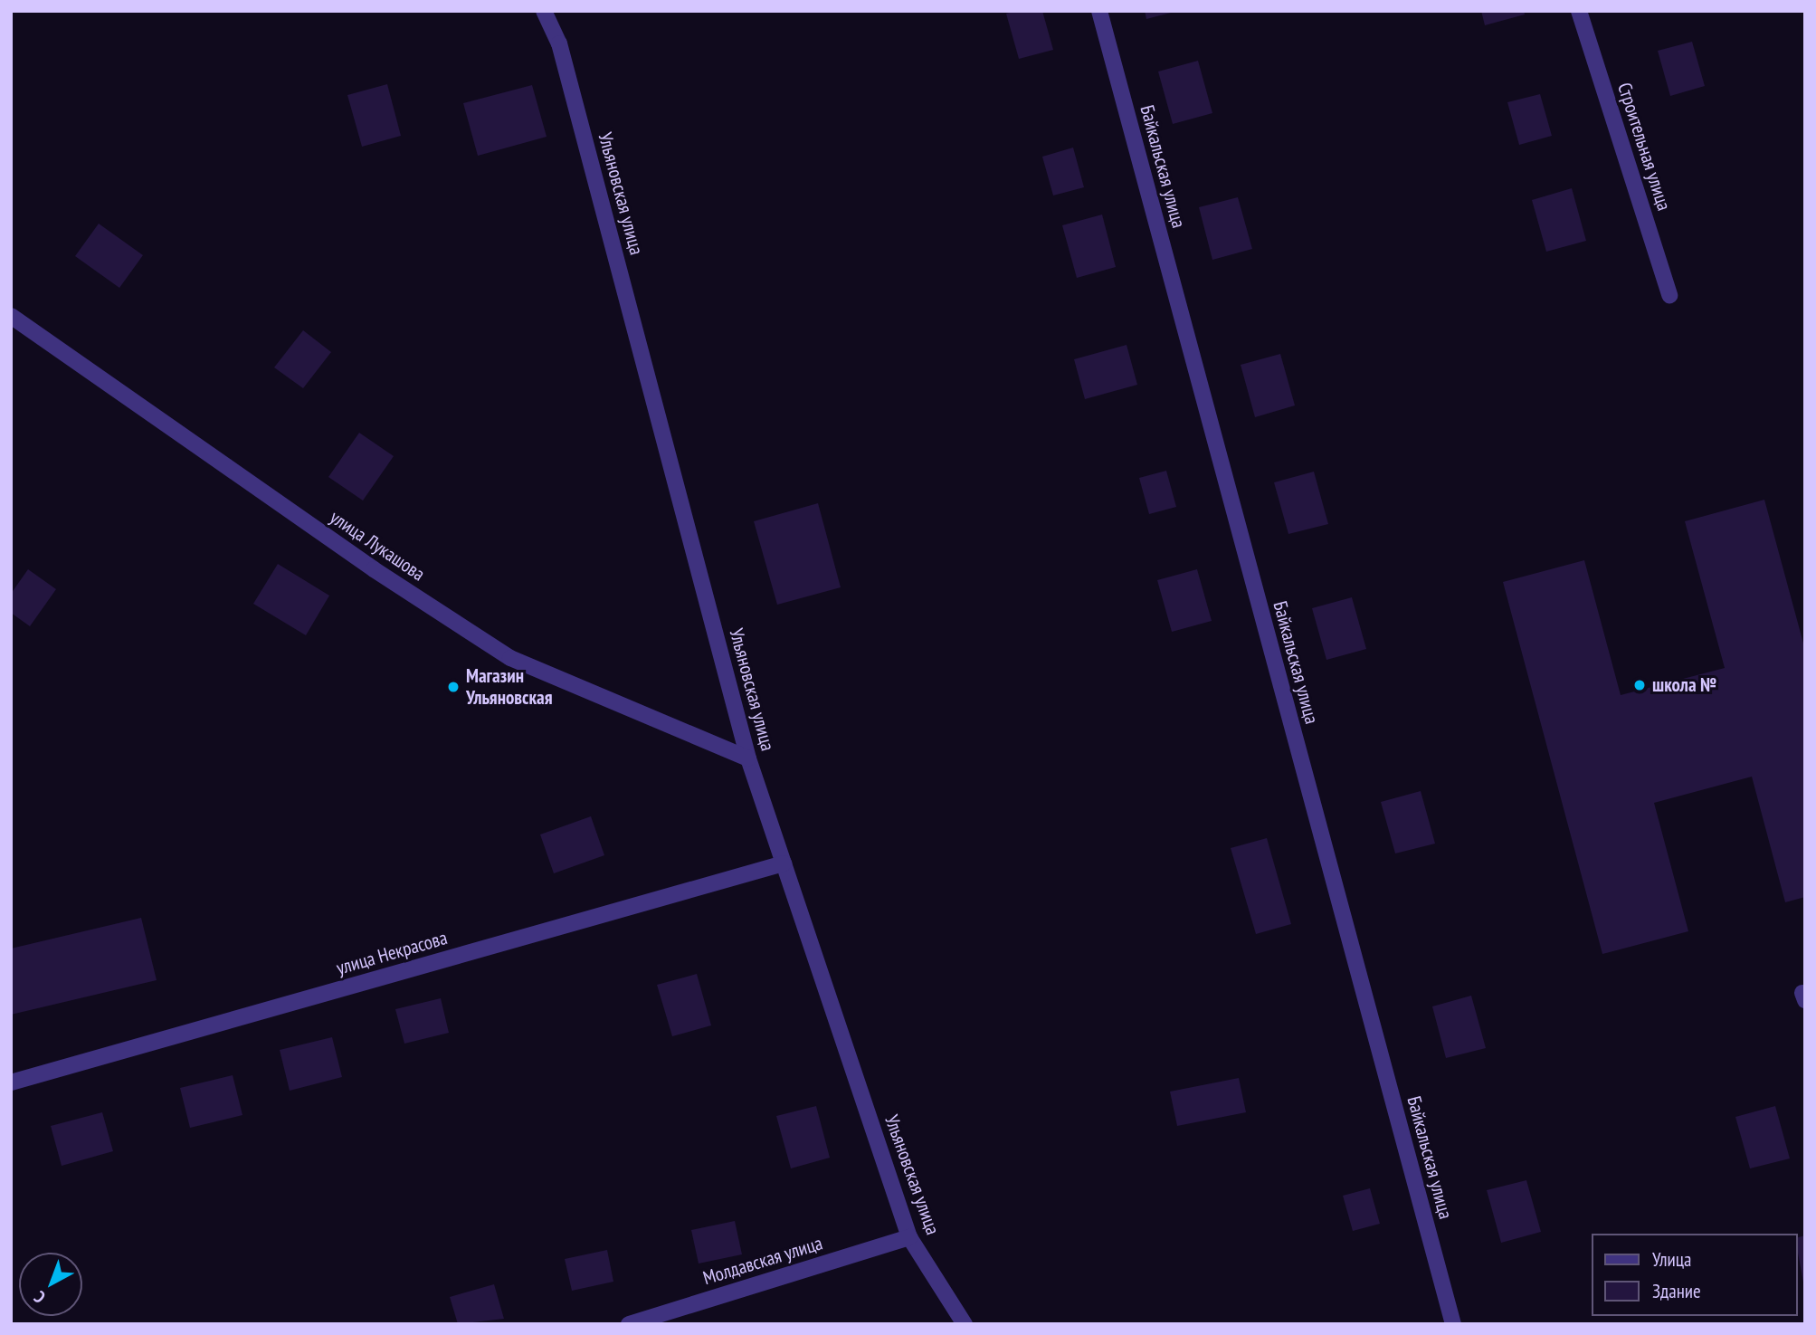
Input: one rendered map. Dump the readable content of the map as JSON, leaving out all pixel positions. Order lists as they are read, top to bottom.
{
  "streets": {
    "street": [
      "Строительная улица",
      "Байкальская улица",
      "Ульяновская улица",
      "улица Лукашова",
      "улица Некрасова",
      "Молдавская улица"
    ]
  },
  "crossings": [
    ["Ульяновская улица", "улица Лукашова"],
    ["Ульяновская улица", "улица Некрасова"],
    ["Ульяновская улица", "Молдавская улица"]
  ],
  "places": ["школа №", "Магазин Ульяновская"],
  "legend": ["Улица", "Здание"],
  "north": "bottom left"
}
